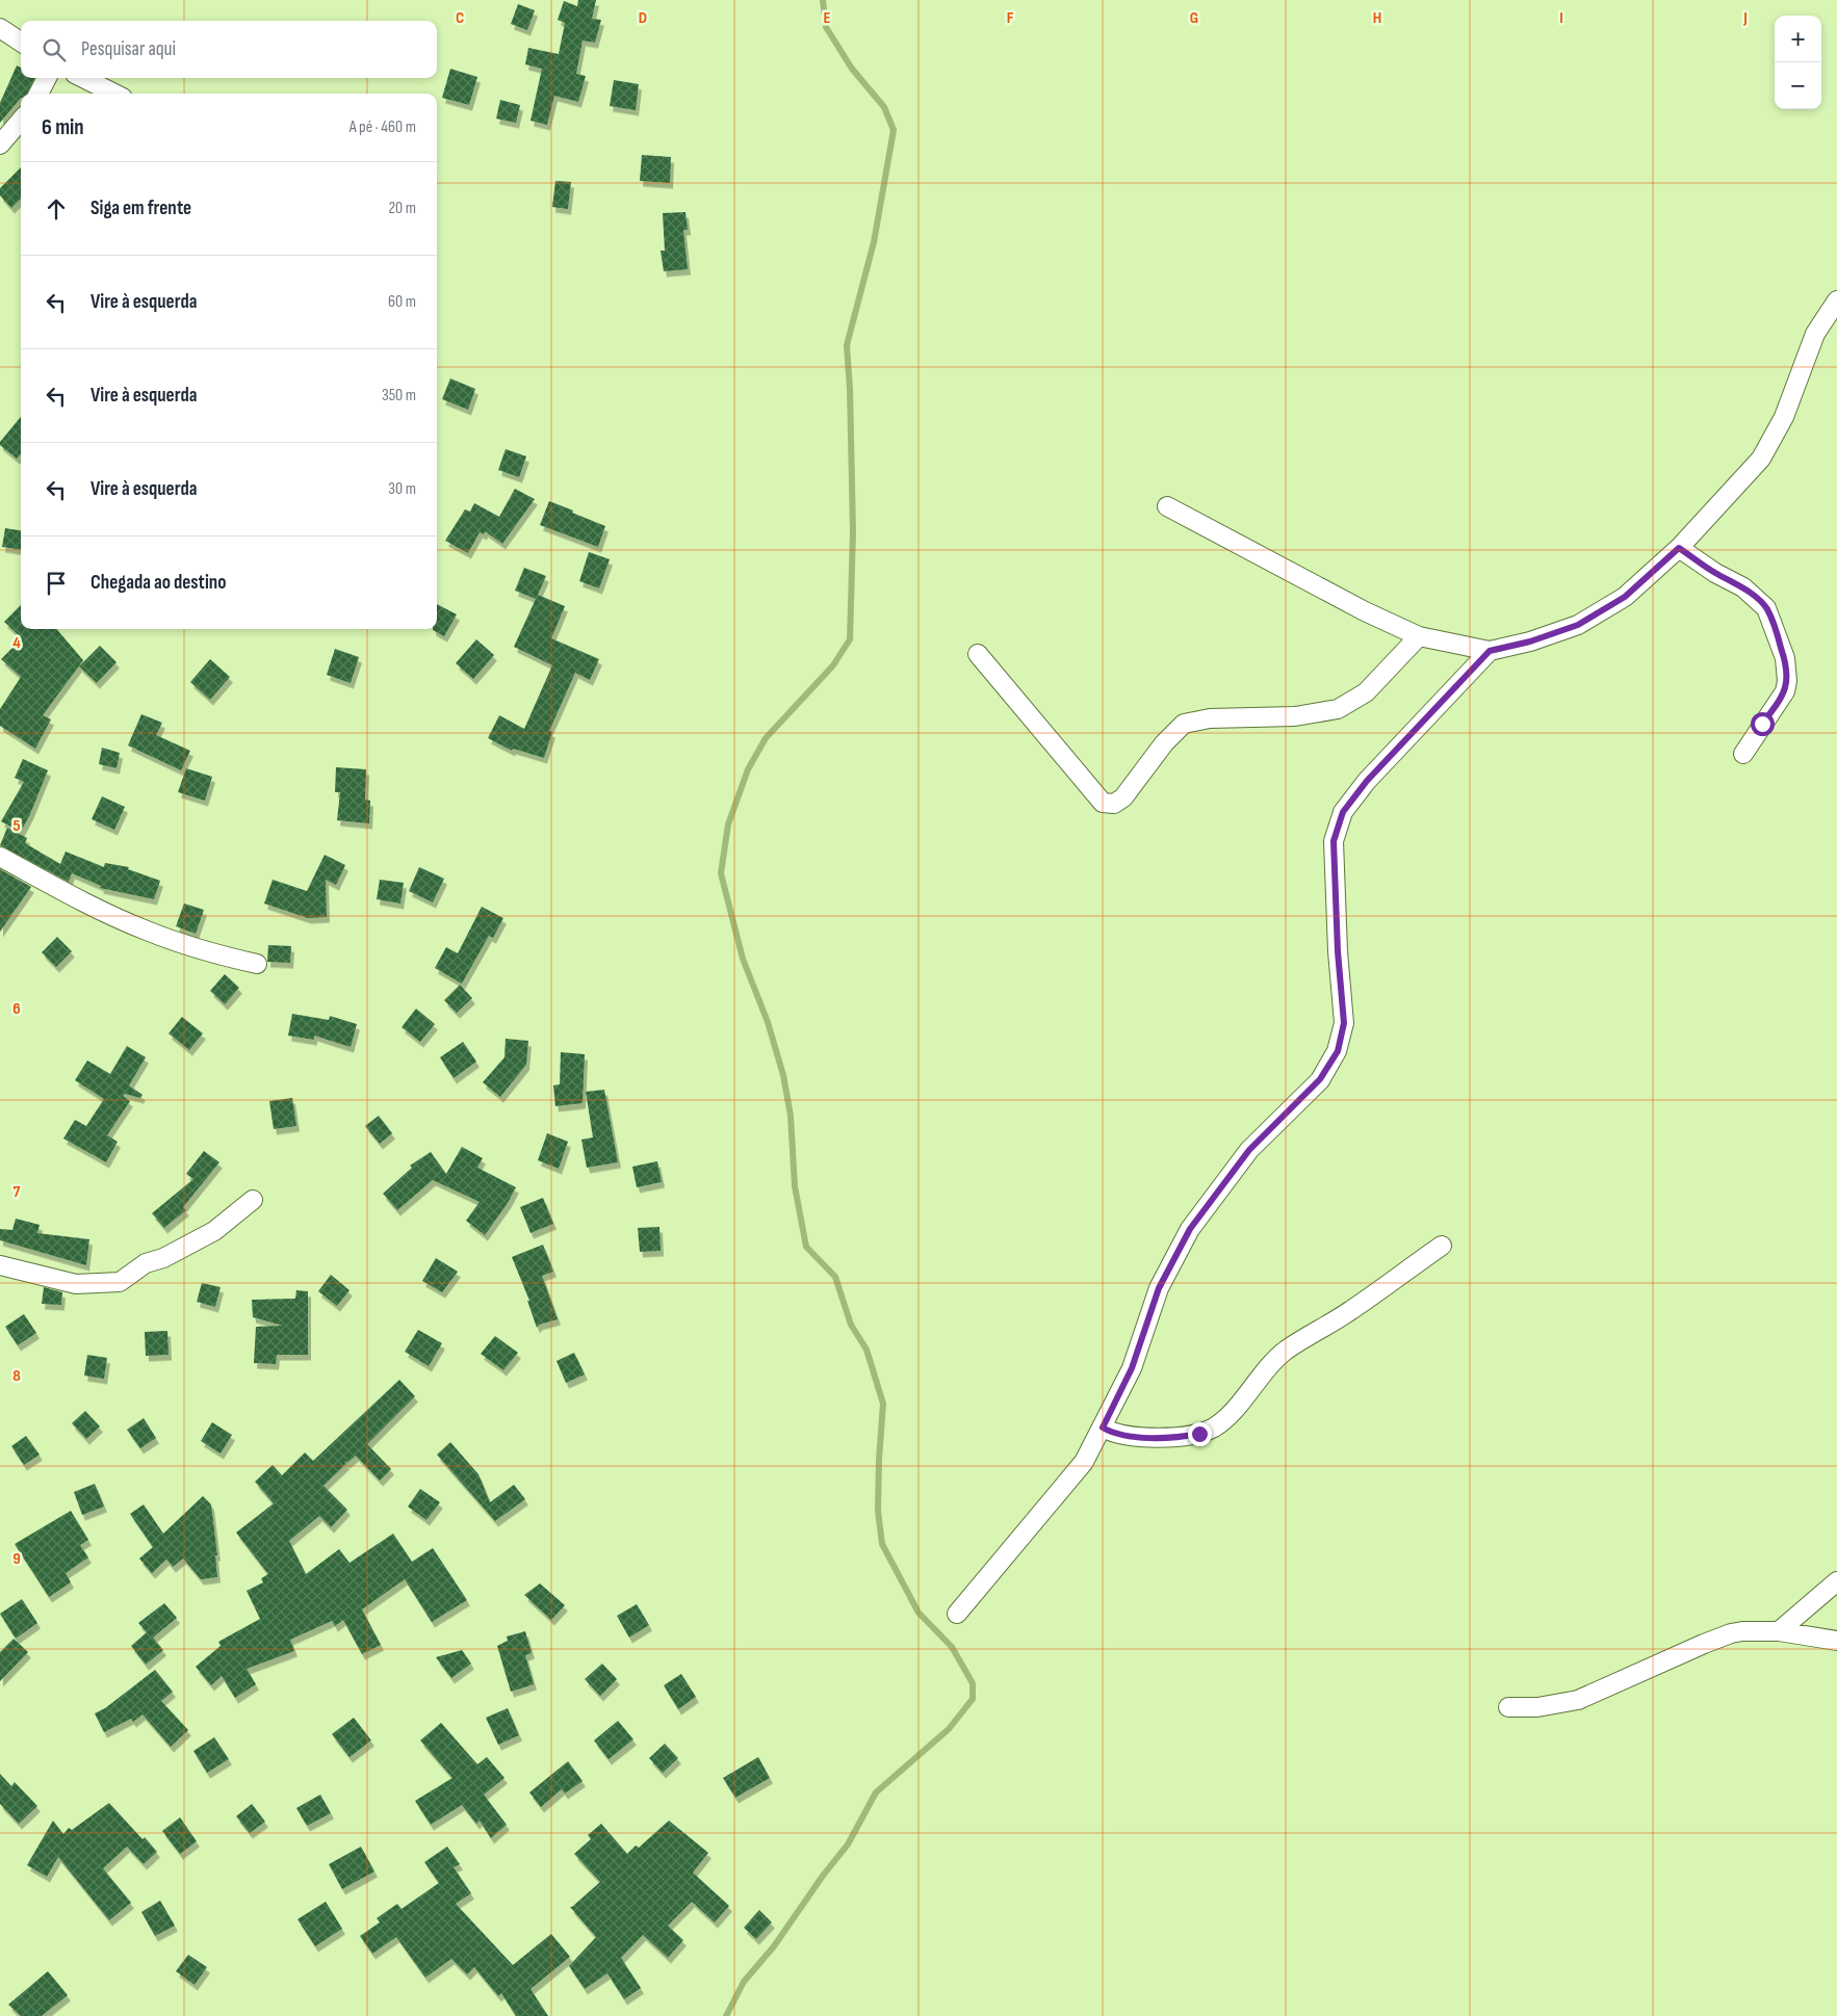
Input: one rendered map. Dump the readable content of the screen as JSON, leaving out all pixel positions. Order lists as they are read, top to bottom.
{
  "page": {
    "map_buttons": ["+", "−"],
    "search": "Pesquisar aqui",
    "heading": ["6 min", "A pé · 460 m"],
    "list": [
      ["Siga em frente", "20 m"],
      ["Vire à esquerda", "60 m"],
      ["Vire à esquerda", "350 m"],
      ["Vire à esquerda", "30 m"],
      "Chegada ao destino"
    ]
  },
  "grid": {
    "columns": [
      "C",
      "D",
      "E",
      "F",
      "G",
      "H",
      "I",
      "J"
    ],
    "rows": [
      "4",
      "5",
      "6",
      "7",
      "8",
      "9"
    ]
  }
}
